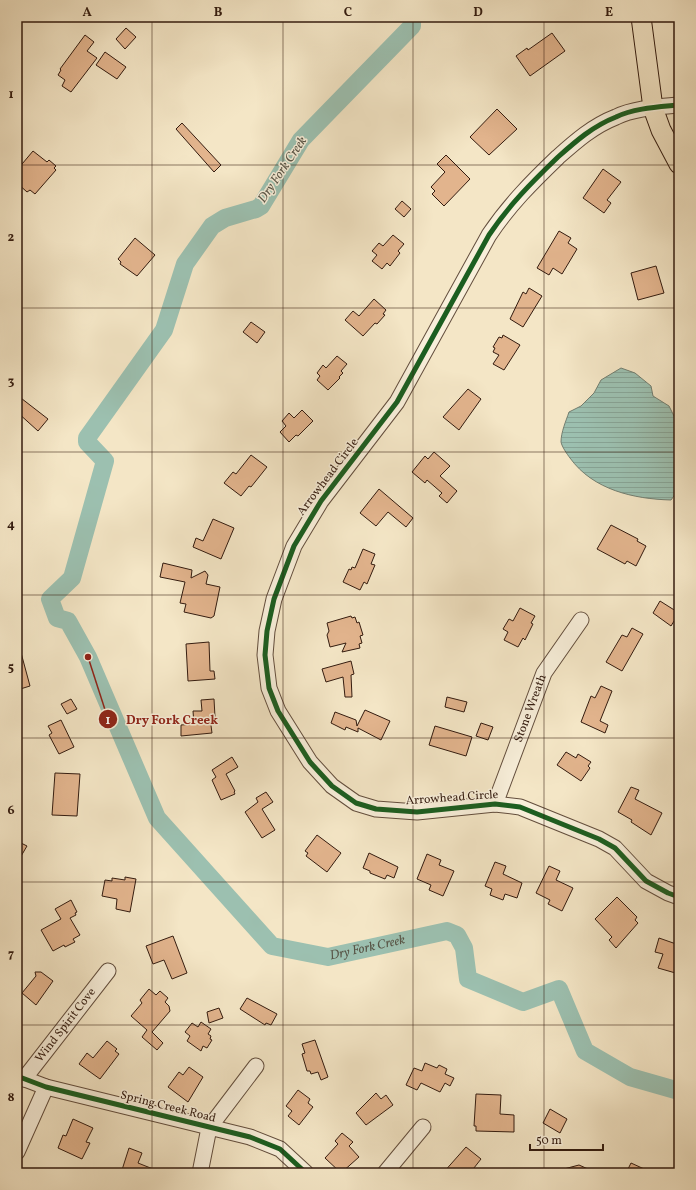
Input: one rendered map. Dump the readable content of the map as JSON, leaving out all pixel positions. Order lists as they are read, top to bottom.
{
  "streets": {
    "street": [
      "Arrowhead Circle",
      "Stone Wreath",
      "Wind Spirit Cove",
      "Spring Creek Road"
    ]
  },
  "crossings": [
    ["Arrowhead Circle", "Stone Wreath"],
    ["Wind Spirit Cove", "Spring Creek Road"]
  ],
  "water": ["Dry Fork Creek"],
  "places": ["Dry Fork Creek"],
  "scale_bar": "50 m",
  "grid": {
    "columns": [
      "A",
      "B",
      "C",
      "D",
      "E"
    ],
    "rows": [
      "1",
      "2",
      "3",
      "4",
      "5",
      "6",
      "7",
      "8"
    ]
  }
}
